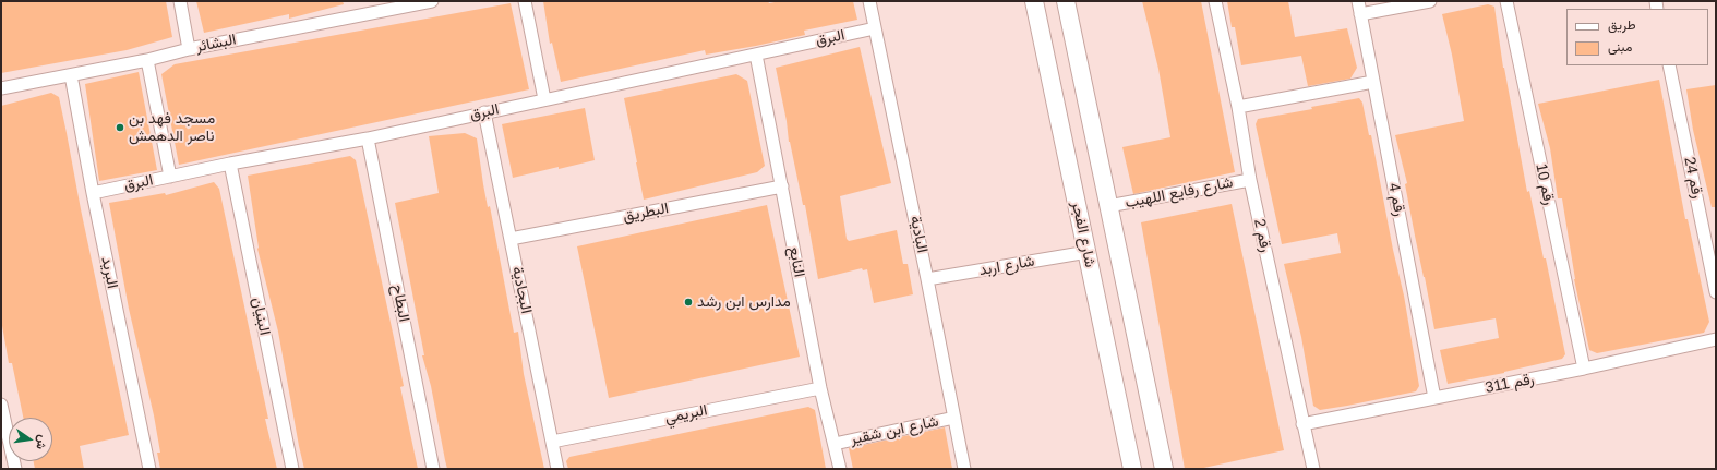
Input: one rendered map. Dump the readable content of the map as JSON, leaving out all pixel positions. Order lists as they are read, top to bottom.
{
  "streets": {
    "street": [
      "البرق",
      "البشائر",
      "رقم 24",
      "رقم 10",
      "شارع رفايع اللهيب",
      "رقم 4",
      "البطريق",
      "البادية",
      "شارع الفجر",
      "رقم 2",
      "النابع",
      "شارع اربد",
      "البريد",
      "البجادية",
      "البطاح",
      "البنيان",
      "رقم 311",
      "البريمي",
      "شارع ابن شقير"
    ]
  },
  "crossings": [
    ["البرق", "البادية"],
    ["البرق", "النابع"],
    ["البرق", "البريد"],
    ["البرق", "البجادية"],
    ["البرق", "البطاح"],
    ["البرق", "البنيان"],
    ["البشائر", "البريد"],
    ["رقم 10", "رقم 311"],
    ["شارع رفايع اللهيب", "شارع الفجر"],
    ["شارع رفايع اللهيب", "رقم 2"],
    ["رقم 4", "رقم 311"],
    ["البطريق", "النابع"],
    ["البطريق", "البجادية"],
    ["البادية", "شارع اربد"],
    ["البادية", "شارع ابن شقير"],
    ["شارع الفجر", "شارع اربد"],
    ["رقم 2", "رقم 311"],
    ["النابع", "البريمي"],
    ["النابع", "شارع ابن شقير"],
    ["البجادية", "البريمي"]
  ],
  "places": ["مسجد فهد بن ناصر الدهمش", "مدارس ابن رشد"],
  "legend": ["طريق", "مبنى"],
  "north": "right"
}
